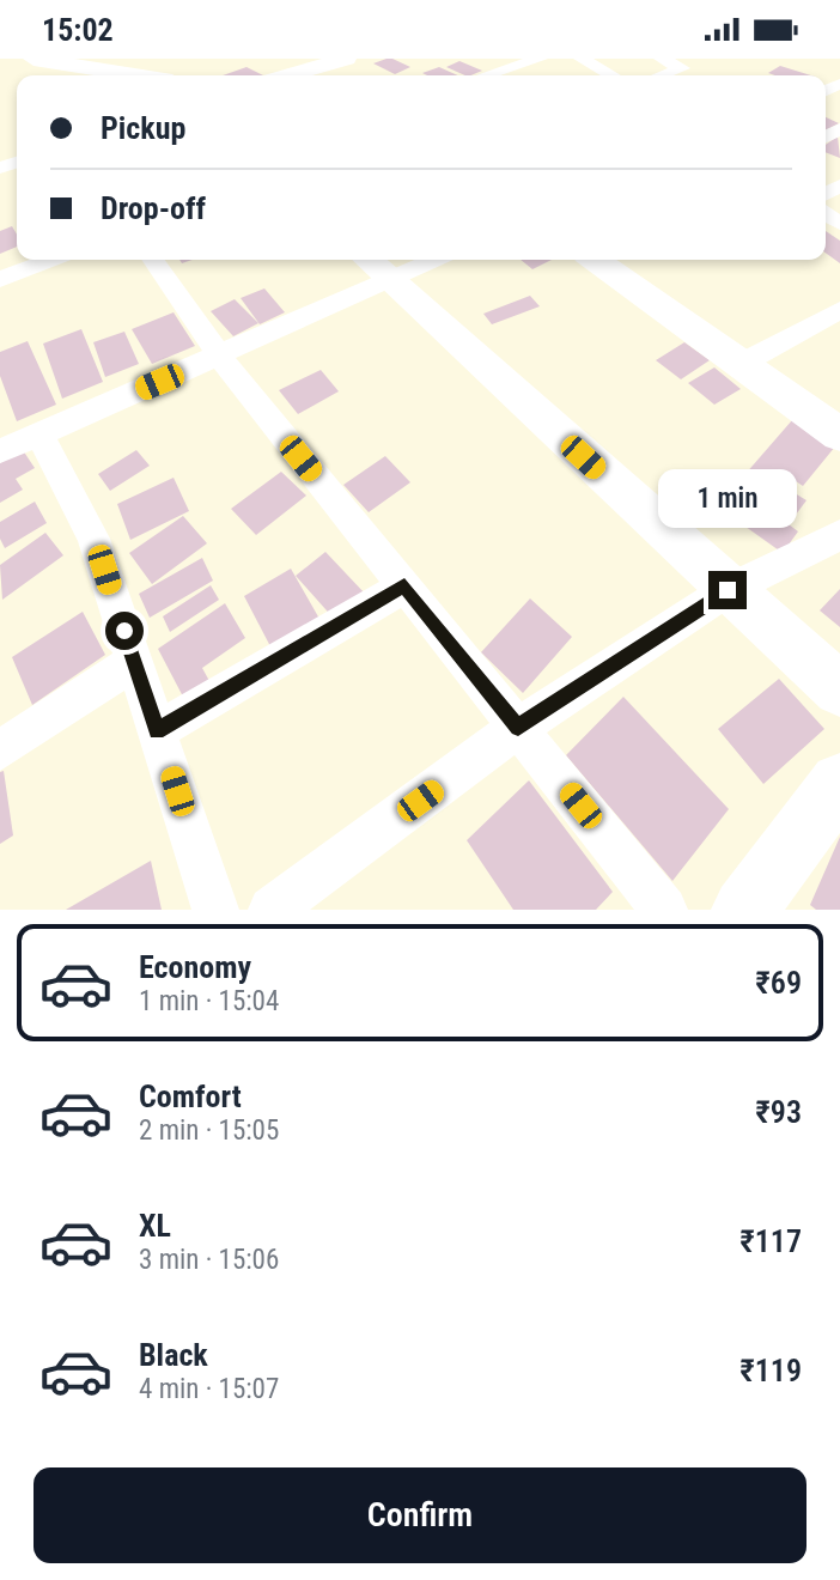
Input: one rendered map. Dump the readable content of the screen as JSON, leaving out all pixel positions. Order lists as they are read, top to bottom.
{
  "page": {
    "status": "15:02",
    "banner": ["Pickup", "Drop-off"],
    "bubble": "1 min",
    "list": [
      {
        "name": "Economy",
        "note": "1 min · 15:04",
        "value": "₹69"
      },
      {
        "name": "Comfort",
        "note": "2 min · 15:05",
        "value": "₹93"
      },
      {
        "name": "XL",
        "note": "3 min · 15:06",
        "value": "₹117"
      },
      {
        "name": "Black",
        "note": "4 min · 15:07",
        "value": "₹119"
      }
    ],
    "buttons": "Confirm"
  }
}
